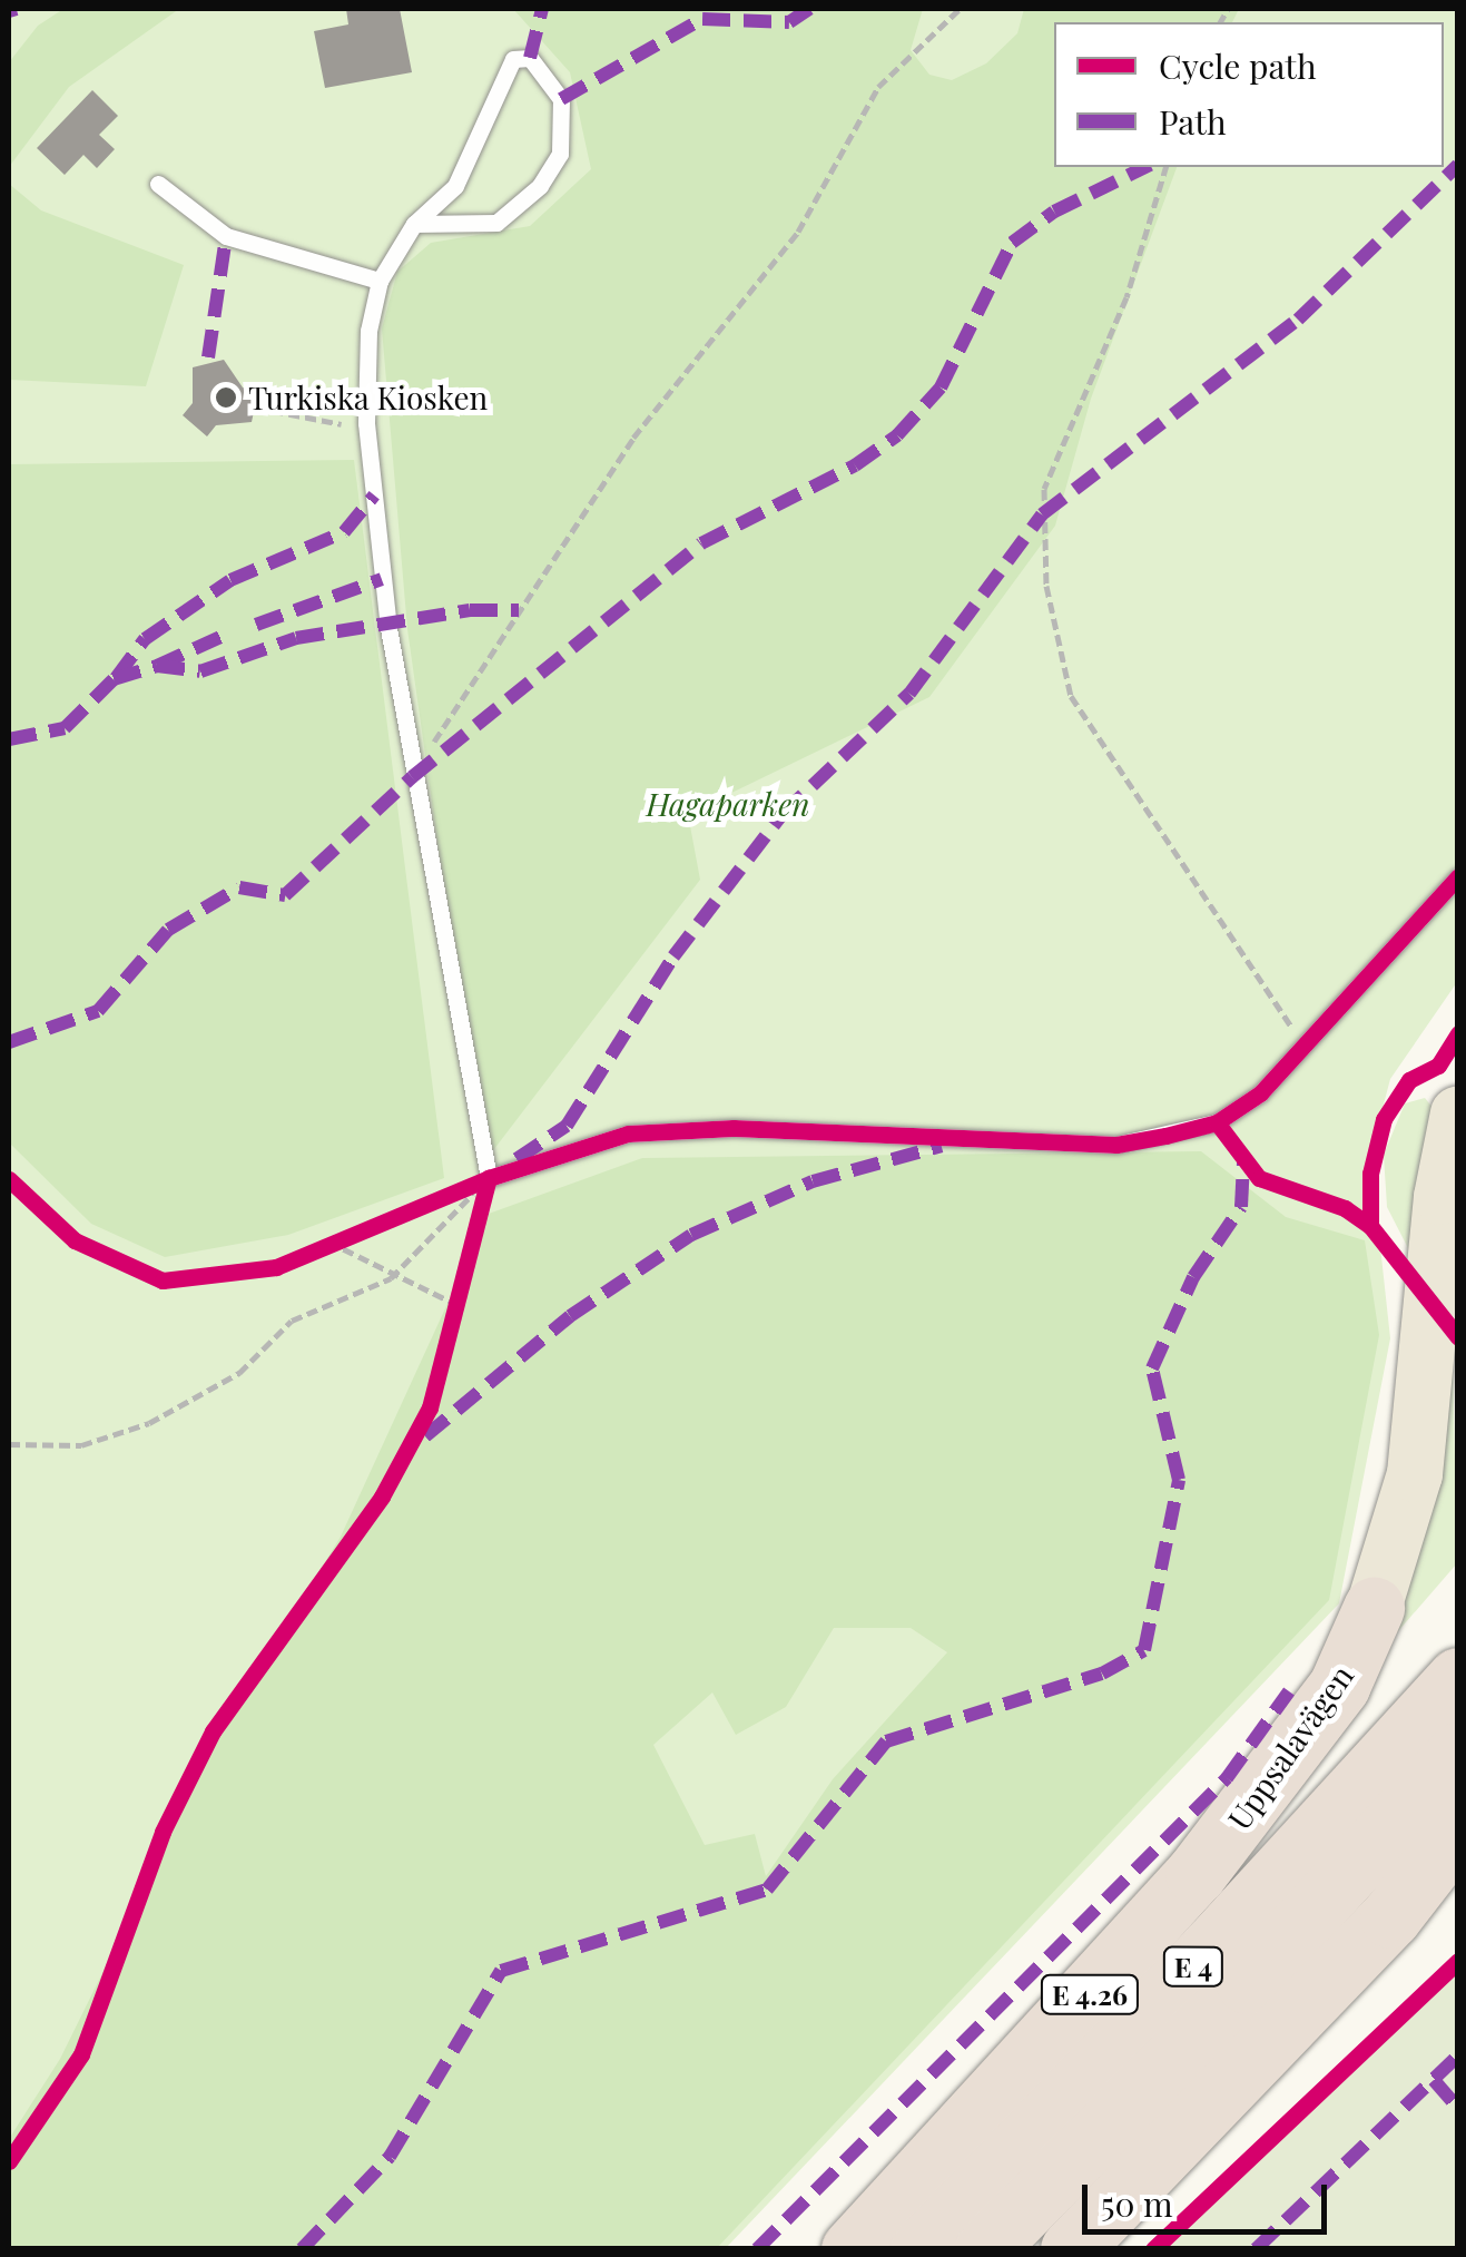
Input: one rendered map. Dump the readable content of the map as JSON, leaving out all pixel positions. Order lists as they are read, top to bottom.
{
  "streets": {
    "highway": ["Uppsalavägen", "E 4", "E 4.26"]
  },
  "parks": ["Hagaparken"],
  "places": ["Turkiska Kiosken"],
  "legend": ["Cycle path", "Path"],
  "scale_bar": "50 m"
}
